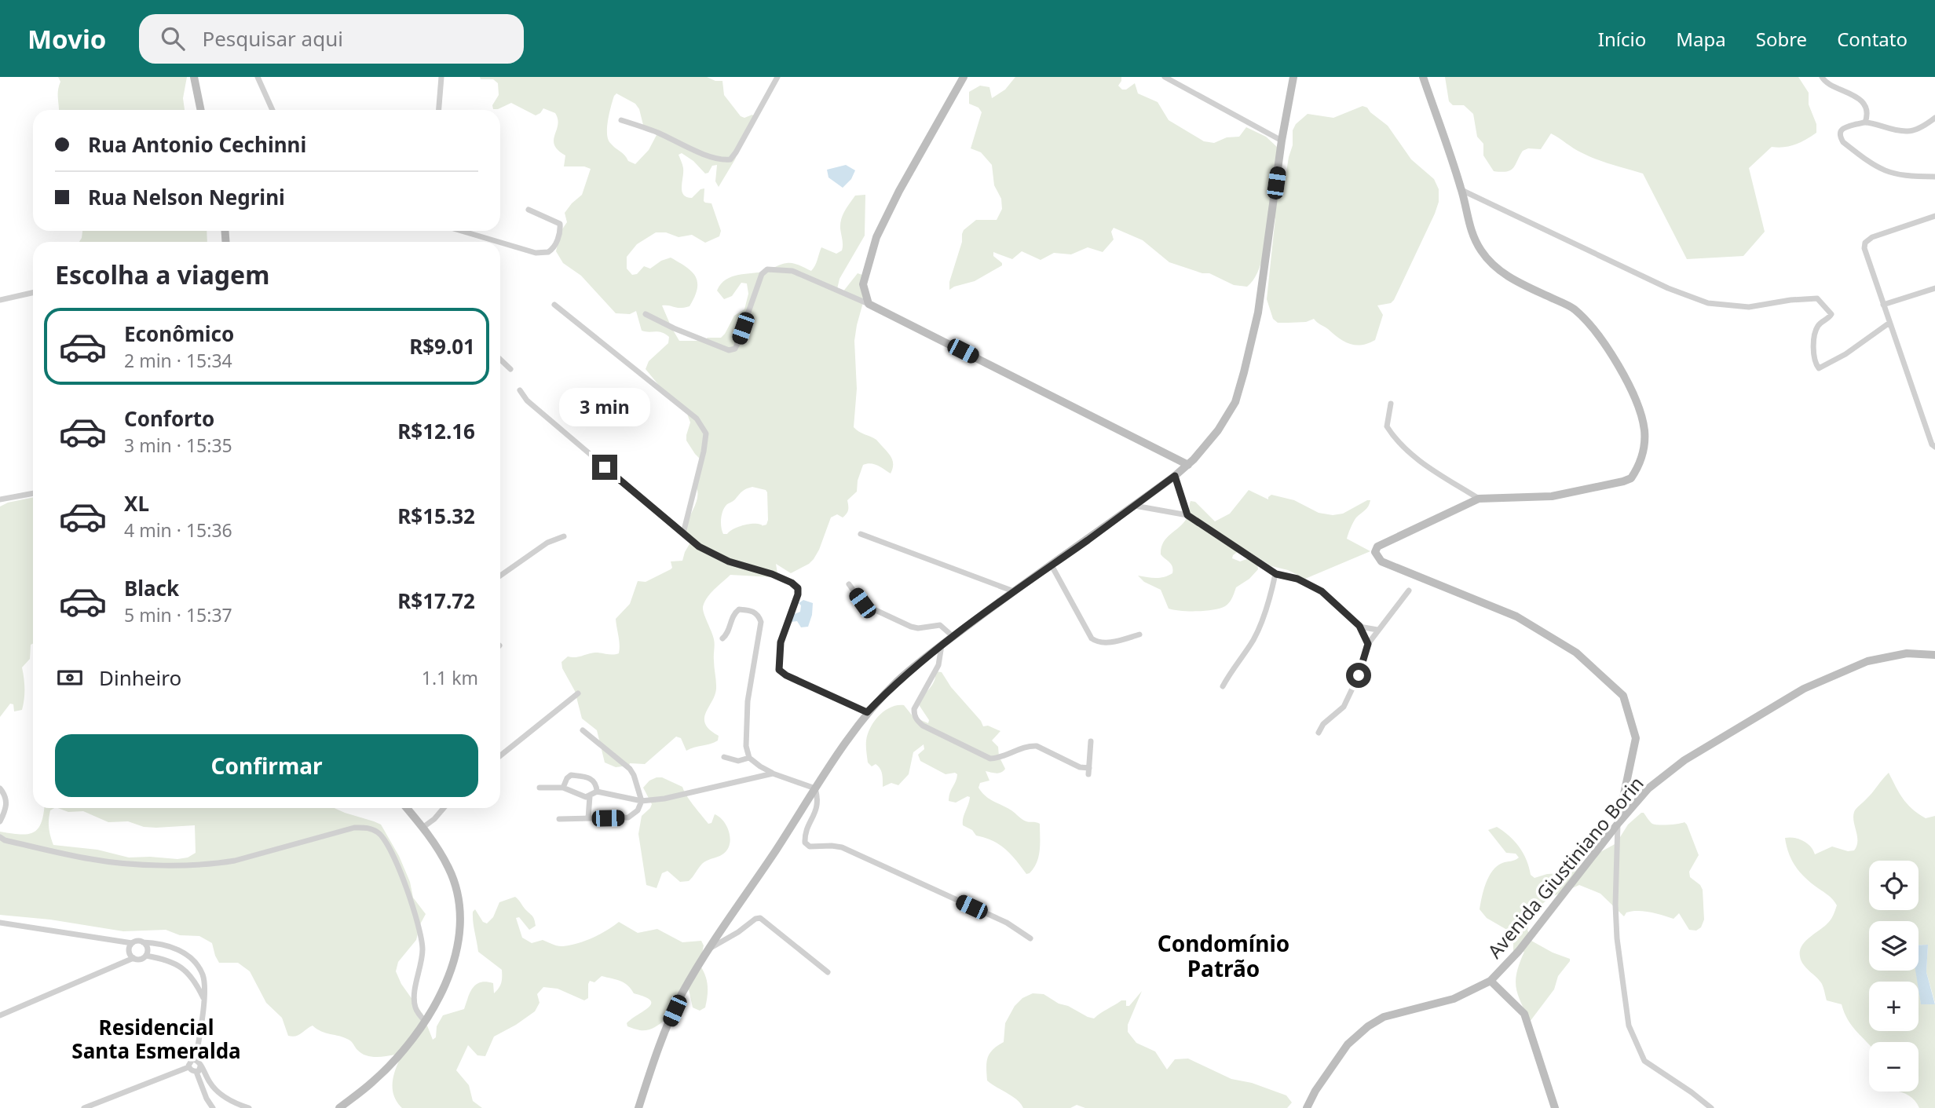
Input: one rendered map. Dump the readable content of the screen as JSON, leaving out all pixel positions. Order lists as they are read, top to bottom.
{
  "streets": {
    "street": ["Avenida Giustiniano Borin"]
  },
  "districts": ["Condomínio Patrão", "Residencial Santa Esmeralda"],
  "page": {
    "header": "Movio",
    "search": "Pesquisar aqui",
    "nav": [
      "Início",
      "Mapa",
      "Sobre",
      "Contato"
    ],
    "banner": ["Rua Antonio Cechinni", "Rua Nelson Negrini"],
    "heading": "Escolha a viagem",
    "list": [
      {
        "name": "Econômico",
        "note": "2 min · 15:34",
        "value": "R$9.01"
      },
      {
        "name": "Conforto",
        "note": "3 min · 15:35",
        "value": "R$12.16"
      },
      {
        "name": "XL",
        "note": "4 min · 15:36",
        "value": "R$15.32"
      },
      {
        "name": "Black",
        "note": "5 min · 15:37",
        "value": "R$17.72"
      }
    ],
    "bubble": "3 min",
    "pay": ["Dinheiro", "1.1 km"],
    "buttons": "Confirmar",
    "map_buttons": ["+", "−"]
  }
}
